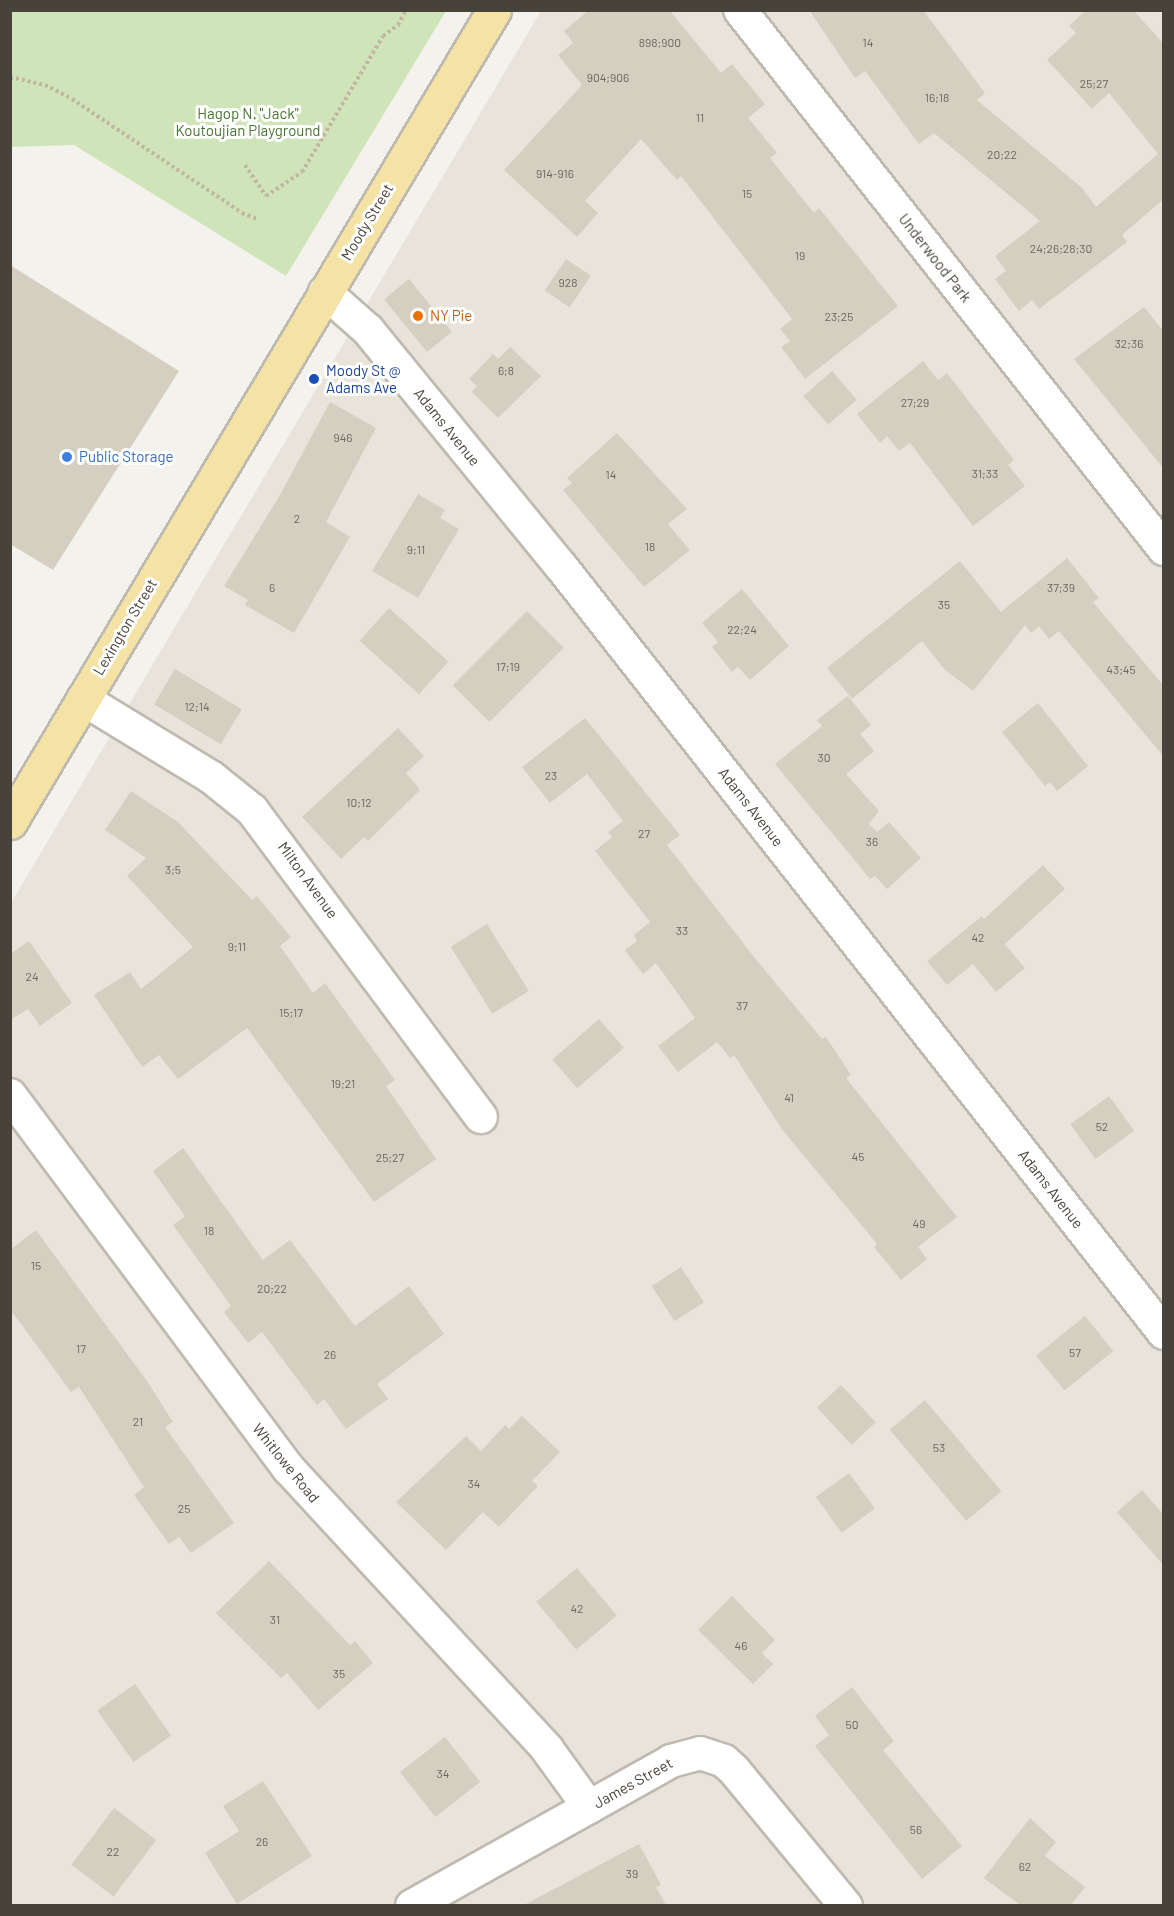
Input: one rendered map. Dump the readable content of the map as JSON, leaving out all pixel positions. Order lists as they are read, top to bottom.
{
  "streets": {
    "main road": ["Moody Street", "Lexington Street"],
    "street": [
      "Underwood Park",
      "Adams Avenue",
      "Milton Avenue",
      "Whitlowe Road",
      "James Street"
    ]
  },
  "crossings": [
    ["Moody Street", "Adams Avenue"],
    ["Moody Street", "Lexington Street"],
    ["Lexington Street", "Milton Avenue"],
    ["Whitlowe Road", "James Street"]
  ],
  "parks": ["Hagop N. \"Jack\" Koutoujian Playground"],
  "places": ["NY Pie", "Moody St @ Adams Ave", "Public Storage"],
  "house_numbers": [
    "898;900",
    "14",
    "904;906",
    "25;27",
    "16;18",
    "11",
    "20;22",
    "914-916",
    "15",
    "24;26;28;30",
    "19",
    "928",
    "23;25",
    "32;36",
    "6;8",
    "27;29",
    "946",
    "31;33",
    "14",
    "2",
    "18",
    "9;11",
    "6",
    "37;39",
    "35",
    "22;24",
    "17;19",
    "43;45",
    "12;14",
    "30",
    "23",
    "10;12",
    "27",
    "36",
    "3;5",
    "33",
    "42",
    "9;11",
    "24",
    "37",
    "15;17",
    "19;21",
    "41",
    "52",
    "45",
    "25;27",
    "49",
    "18",
    "15",
    "20;22",
    "17",
    "57",
    "26",
    "21",
    "53",
    "34",
    "25",
    "42",
    "31",
    "46",
    "35",
    "50",
    "34",
    "56",
    "26",
    "22",
    "62",
    "39"
  ]
}
